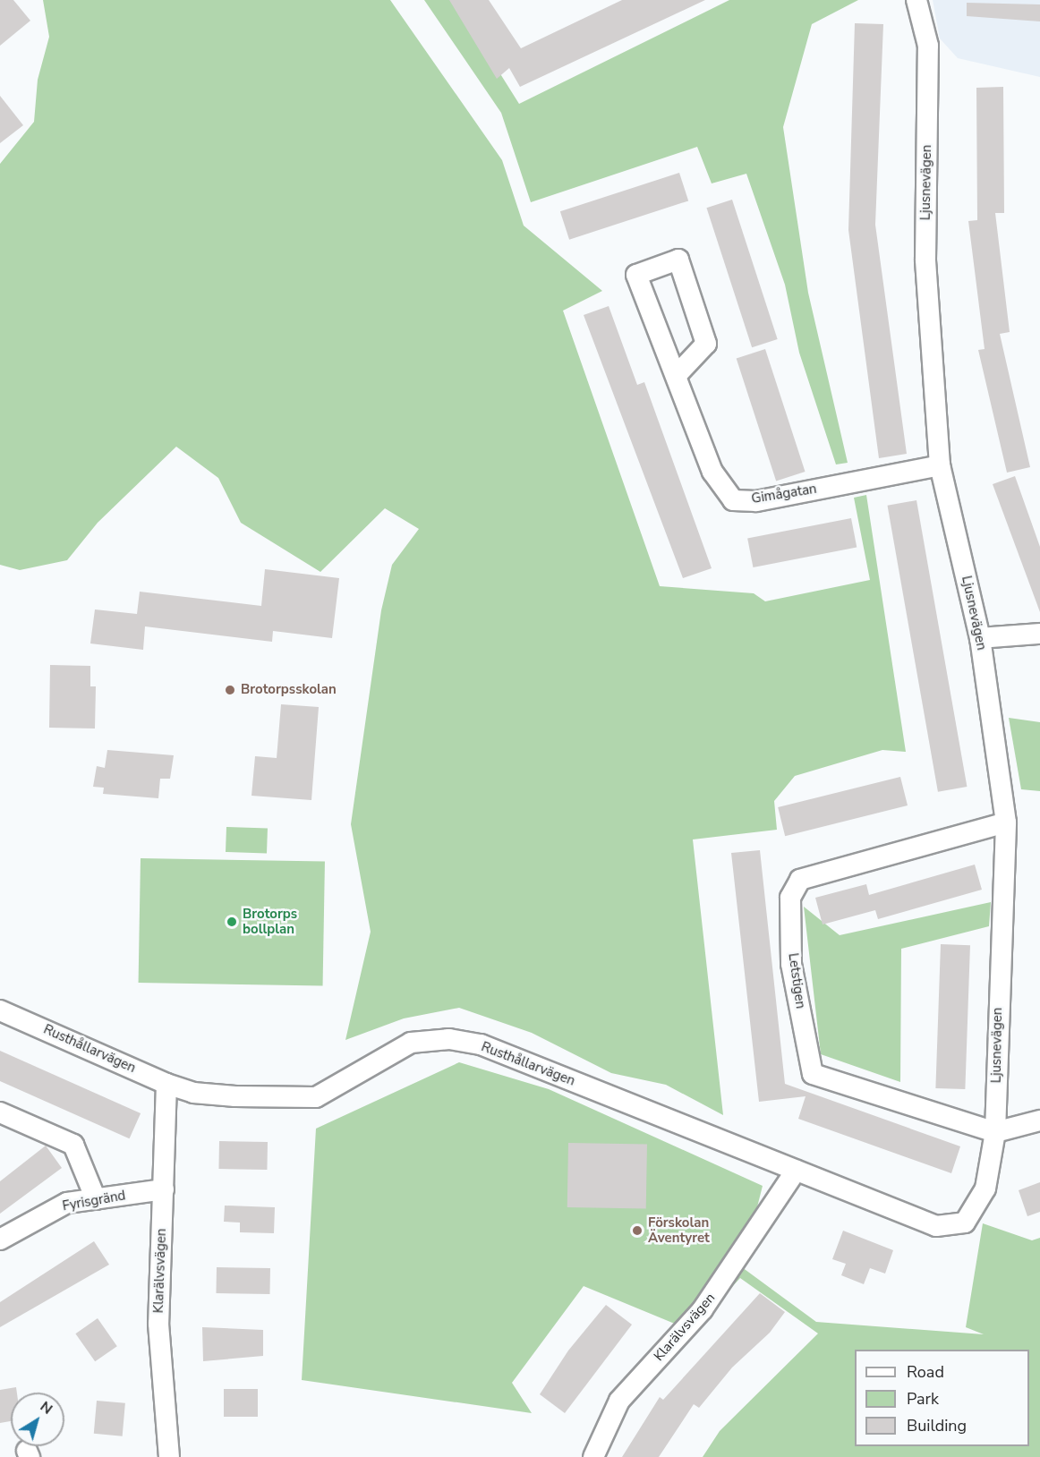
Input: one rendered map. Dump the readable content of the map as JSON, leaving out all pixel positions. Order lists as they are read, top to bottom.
{
  "streets": {
    "street": [
      "Ljusnevägen",
      "Gimågatan",
      "Letstigen",
      "Rusthållarvägen",
      "Fyrisgränd",
      "Klarälvsvägen"
    ]
  },
  "crossings": [
    ["Ljusnevägen", "Gimågatan"],
    ["Ljusnevägen", "Letstigen"],
    ["Ljusnevägen", "Rusthållarvägen"],
    ["Rusthållarvägen", "Klarälvsvägen"],
    ["Fyrisgränd", "Klarälvsvägen"]
  ],
  "places": ["Brotorpsskolan", "Brotorps bollplan", "Förskolan Äventyret"],
  "legend": ["Road", "Park", "Building"],
  "north": "top right"
}
